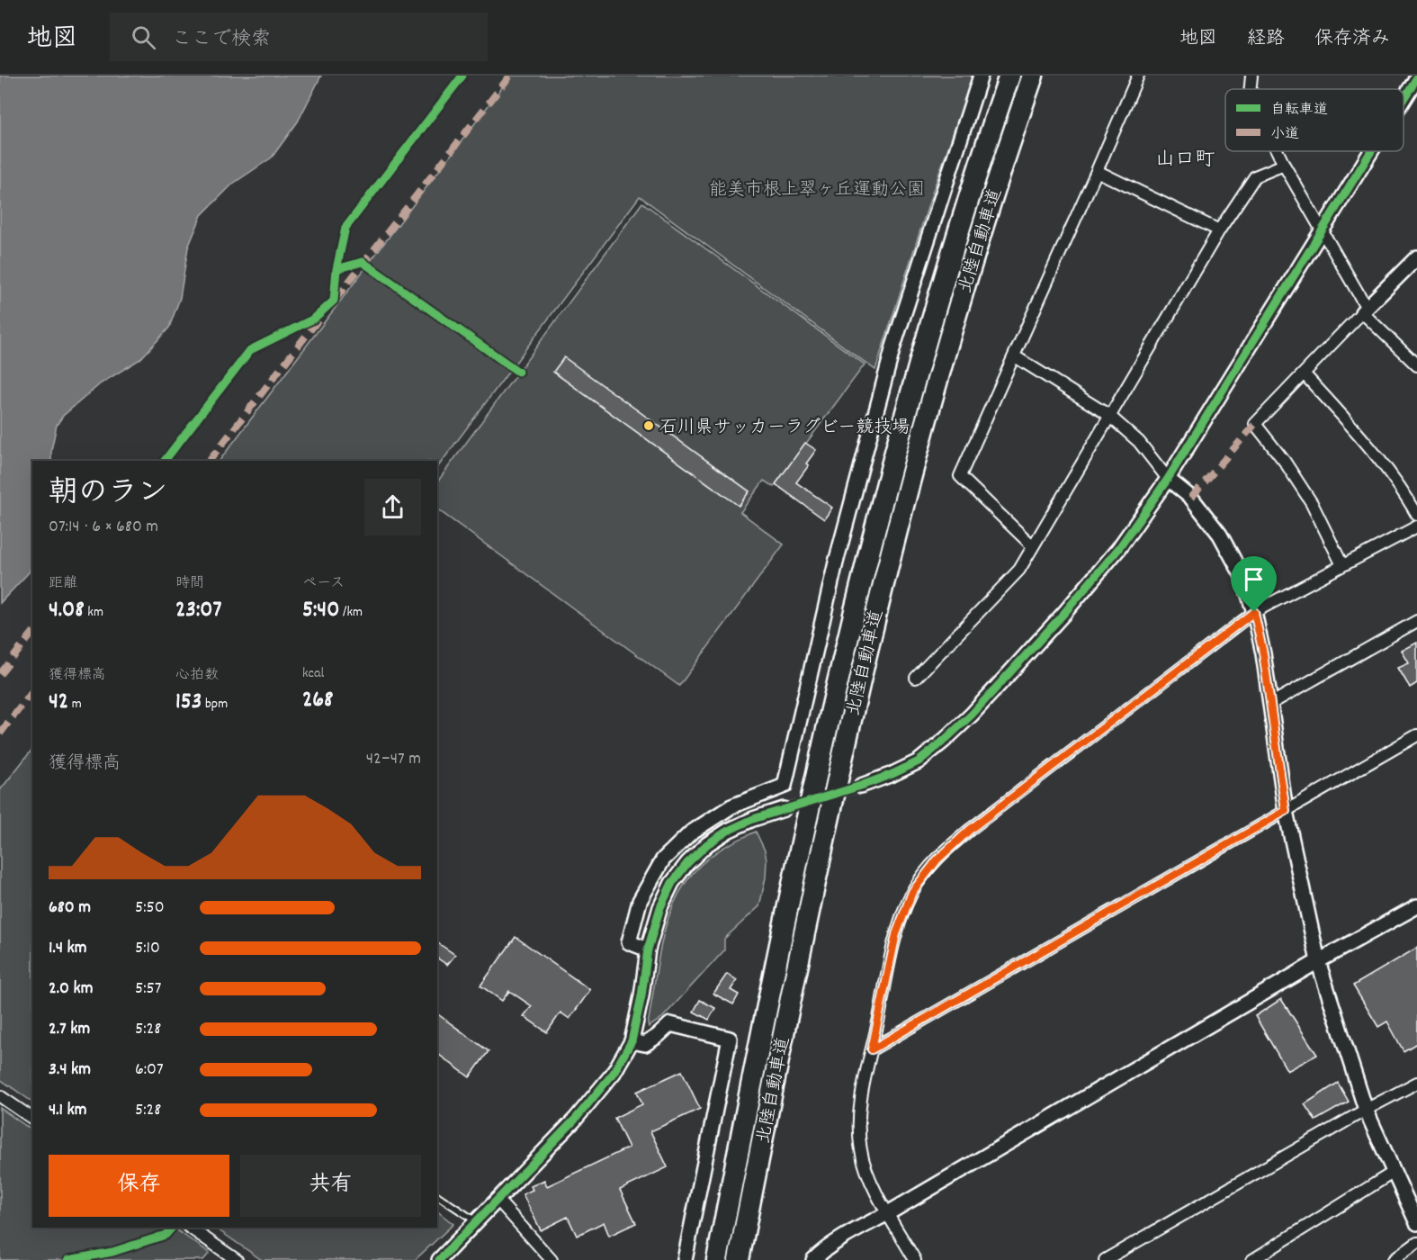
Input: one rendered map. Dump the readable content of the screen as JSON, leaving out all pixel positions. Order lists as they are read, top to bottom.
{
  "streets": {
    "highway": ["北陸自動車道"]
  },
  "districts": ["山口町"],
  "parks": ["能美市根上翠ヶ丘運動公園"],
  "places": ["石川県サッカーラグビー競技場"],
  "legend": ["自転車道", "小道"],
  "page": {
    "header": "地図",
    "search": "ここで検索",
    "nav": ["地図", "経路", "保存済み"],
    "heading": ["朝のラン", "07:14 · 6 × 680 m"],
    "stats": [
      ["距離", "4.08 km"],
      ["時間", "23:07"],
      ["ペース", "5:40 /km"],
      ["獲得標高", "42 m"],
      ["心拍数", "153 bpm"],
      ["kcal", "268"]
    ],
    "chart": ["獲得標高", "42–47 m"],
    "list": [
      {
        "name": "680 m",
        "note": "5:50"
      },
      {
        "name": "1.4 km",
        "note": "5:10"
      },
      {
        "name": "2.0 km",
        "note": "5:57"
      },
      {
        "name": "2.7 km",
        "note": "5:28"
      },
      {
        "name": "3.4 km",
        "note": "6:07"
      },
      {
        "name": "4.1 km",
        "note": "5:28"
      }
    ],
    "buttons": ["保存", "共有"]
  }
}
